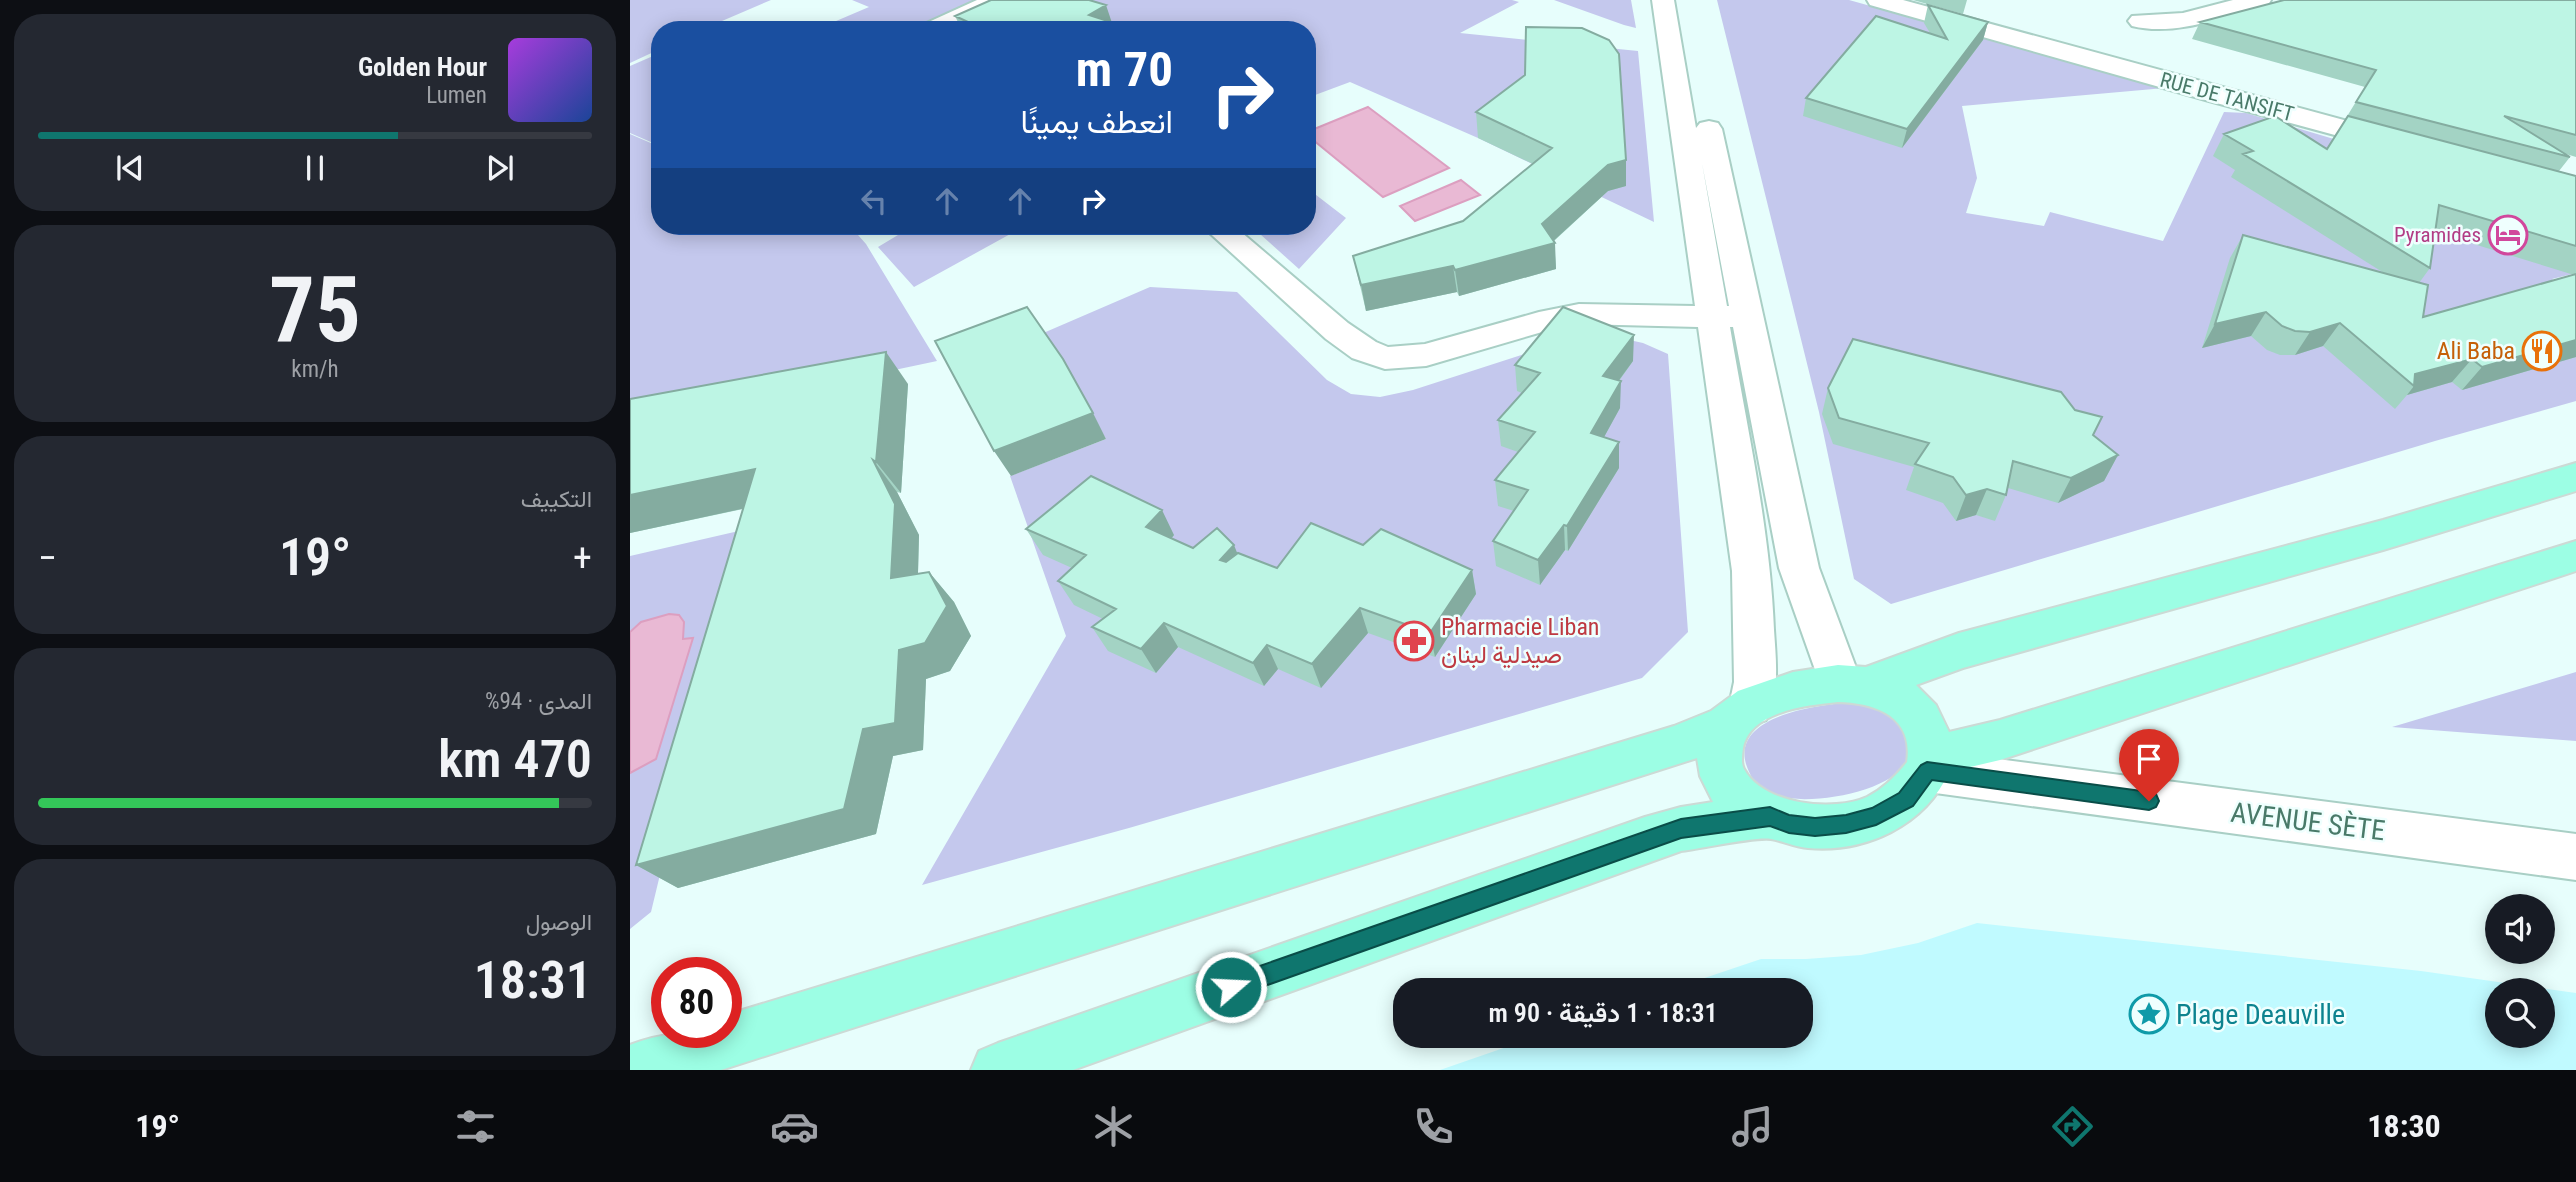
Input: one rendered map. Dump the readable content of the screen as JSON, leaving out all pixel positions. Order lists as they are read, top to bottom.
{
  "streets": {
    "street": ["RUE DE TANSIFT", "AVENUE SÈTE"]
  },
  "places": {
    "hotel": ["Pyramides"],
    "restaurant": ["Ali Baba"],
    "pharmacy": ["Pharmacie Liban صيدلية لبنان"],
    "place": ["Plage Deauville"]
  },
  "page": {
    "turn": ["70 m", "انعطف يمينًا"],
    "song": ["Golden Hour", "Lumen"],
    "tile": [
      ["75", "km/h"],
      "التكييف",
      ["المدى · 94%", "470 km"],
      ["الوصول", "18:31"]
    ],
    "heat": ["−", "19°", "+"],
    "limit": "80",
    "trip": "18:31 · 1 دقيقة · 90 m",
    "tabs": ["18:30", "19°"]
  }
}
